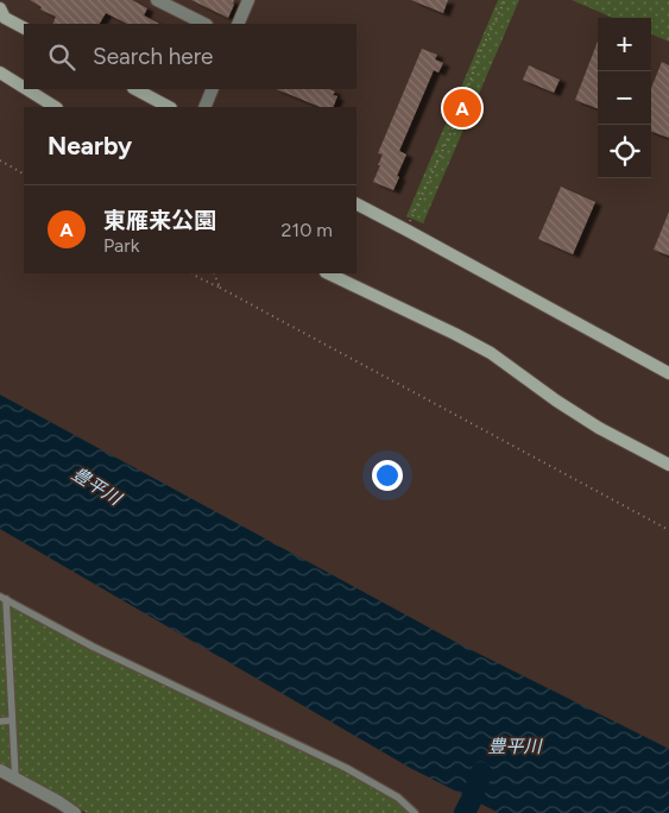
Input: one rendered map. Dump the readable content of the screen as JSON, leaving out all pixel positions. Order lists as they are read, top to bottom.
{
  "water": ["豊平川"],
  "page": {
    "map_buttons": ["+", "−"],
    "search": "Search here",
    "pins": "A",
    "heading": "Nearby",
    "list": [
      {
        "mark": "A",
        "name": "東雁来公園",
        "note": "Park",
        "value": "210 m"
      }
    ]
  }
}
